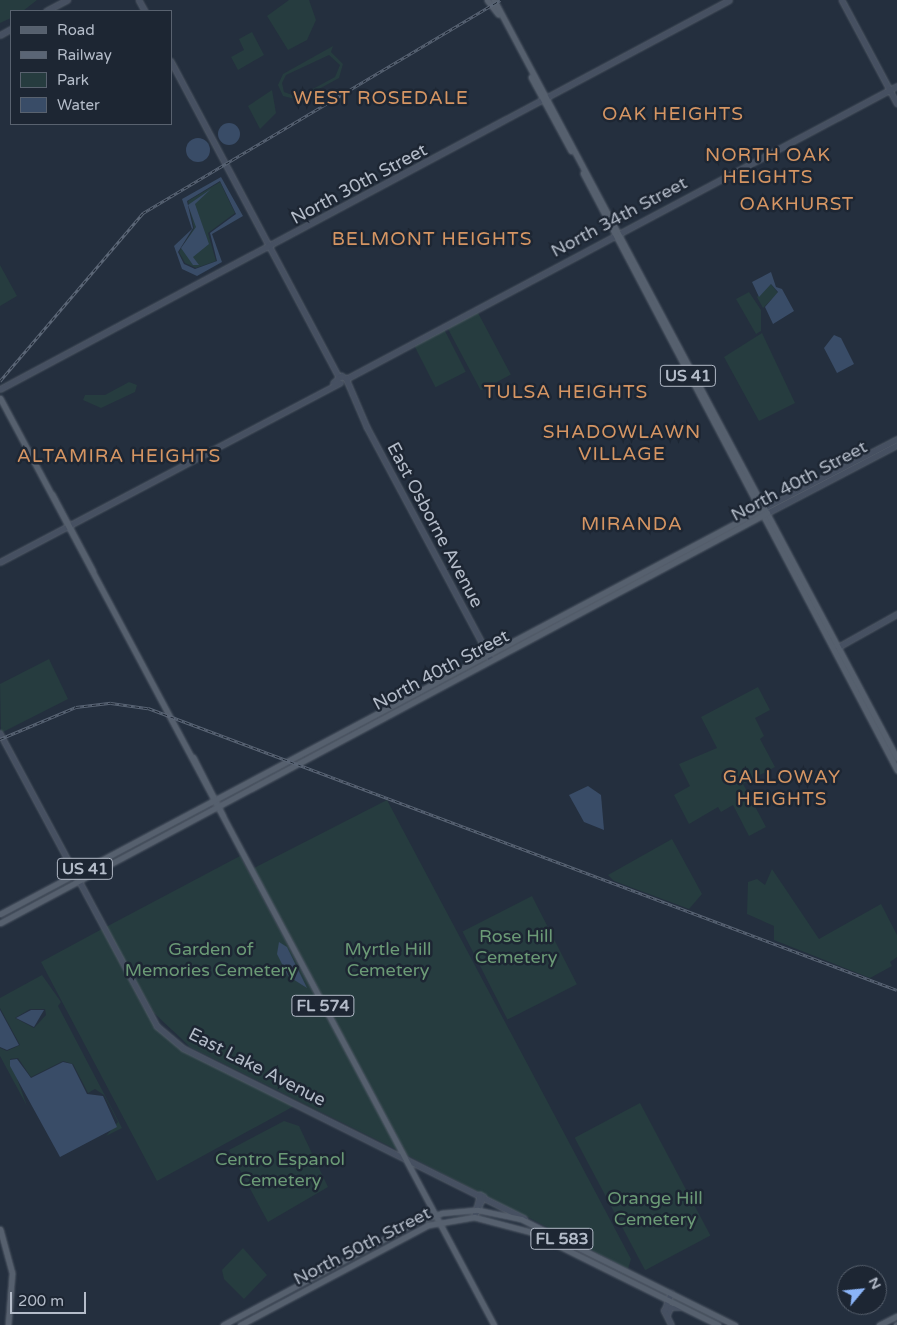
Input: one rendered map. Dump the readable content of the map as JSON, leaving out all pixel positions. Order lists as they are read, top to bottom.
{
  "streets": {
    "main road": [
      "US 41",
      "North 40th Street",
      "FL 574",
      "FL 583",
      "North 50th Street"
    ],
    "street": [
      "North 30th Street",
      "North 34th Street",
      "East Osborne Avenue",
      "East Lake Avenue"
    ]
  },
  "crossings": [
    ["North 30th Street", "US 41"],
    ["North 30th Street", "East Osborne Avenue"],
    ["North 34th Street", "US 41"],
    ["North 34th Street", "East Osborne Avenue"],
    ["North 34th Street", "FL 574"],
    ["US 41", "North 40th Street"],
    ["North 40th Street", "East Osborne Avenue"],
    ["North 40th Street", "FL 574"],
    ["North 40th Street", "East Lake Avenue"],
    ["FL 574", "East Lake Avenue"],
    ["FL 574", "FL 583"],
    ["FL 574", "North 50th Street"],
    ["East Lake Avenue", "FL 583"],
    ["FL 583", "North 50th Street"]
  ],
  "districts": [
    "WEST ROSEDALE",
    "OAK HEIGHTS",
    "NORTH OAK HEIGHTS",
    "OAKHURST",
    "BELMONT HEIGHTS",
    "TULSA HEIGHTS",
    "SHADOWLAWN VILLAGE",
    "ALTAMIRA HEIGHTS",
    "MIRANDA",
    "GALLOWAY HEIGHTS"
  ],
  "parks": [
    "Rose Hill Cemetery",
    "Garden of Memories Cemetery",
    "Myrtle Hill Cemetery",
    "Centro Espanol Cemetery",
    "Orange Hill Cemetery"
  ],
  "legend": [
    "Road",
    "Railway",
    "Park",
    "Water"
  ],
  "scale_bar": "200 m",
  "north": "top right"
}
